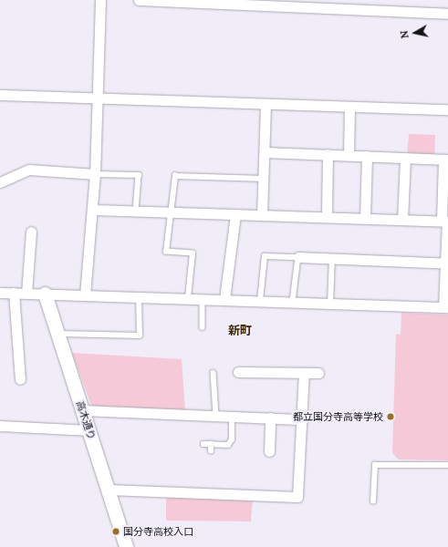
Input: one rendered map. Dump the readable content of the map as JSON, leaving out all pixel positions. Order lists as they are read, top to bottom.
{
  "streets": {
    "street": ["高木通り"]
  },
  "districts": ["新町"],
  "places": ["都立国分寺高等学校", "国分寺高校入口"],
  "north": "left"
}
